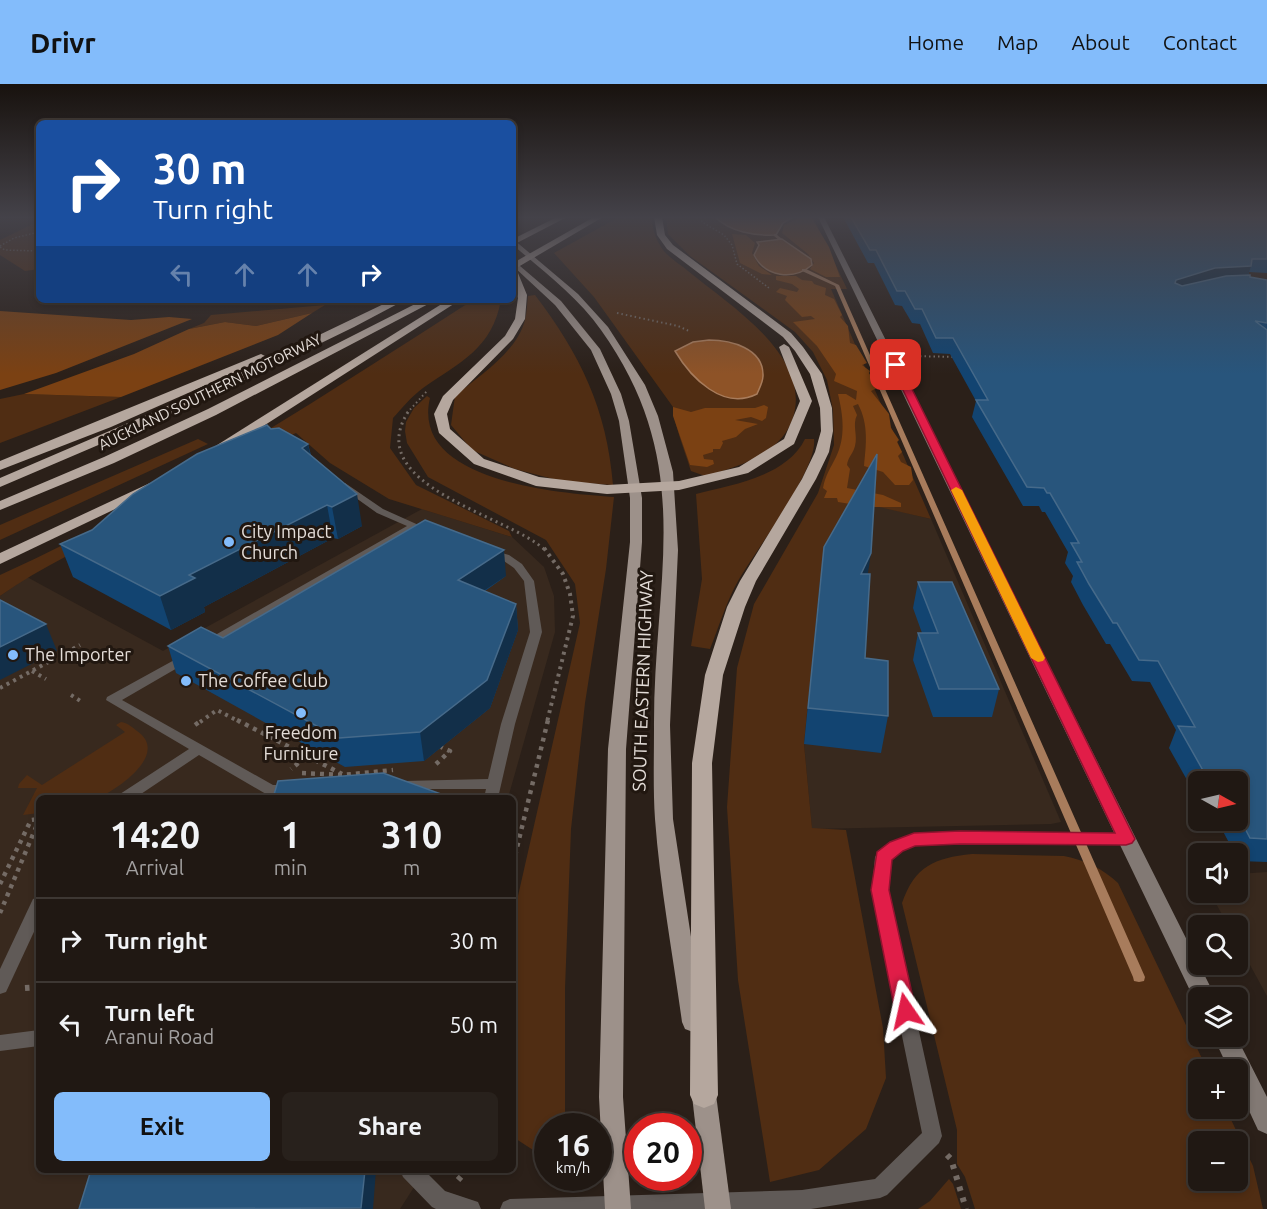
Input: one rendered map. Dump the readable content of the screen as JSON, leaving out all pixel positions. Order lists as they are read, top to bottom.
{
  "streets": {
    "highway": ["AUCKLAND SOUTHERN MOTORWAY"],
    "main road": ["SOUTH EASTERN HIGHWAY"]
  },
  "places": [
    "City Impact Church",
    "The Importer",
    "The Coffee Club",
    "Freedom Furniture"
  ],
  "north": "right",
  "page": {
    "header": "Drivr",
    "nav": [
      "Home",
      "Map",
      "About",
      "Contact"
    ],
    "turn": ["30 m", "Turn right"],
    "map_buttons": ["+", "−"],
    "eta": [
      "14:20",
      "Arrival",
      "1",
      "min",
      "310",
      "m"
    ],
    "list": [
      {
        "name": "Turn right",
        "value": "30 m"
      },
      {
        "name": "Turn left",
        "note": "Aranui Road",
        "value": "50 m"
      }
    ],
    "buttons": ["Exit", "Share"],
    "speed": "16 km/h",
    "limit": "20"
  }
}
